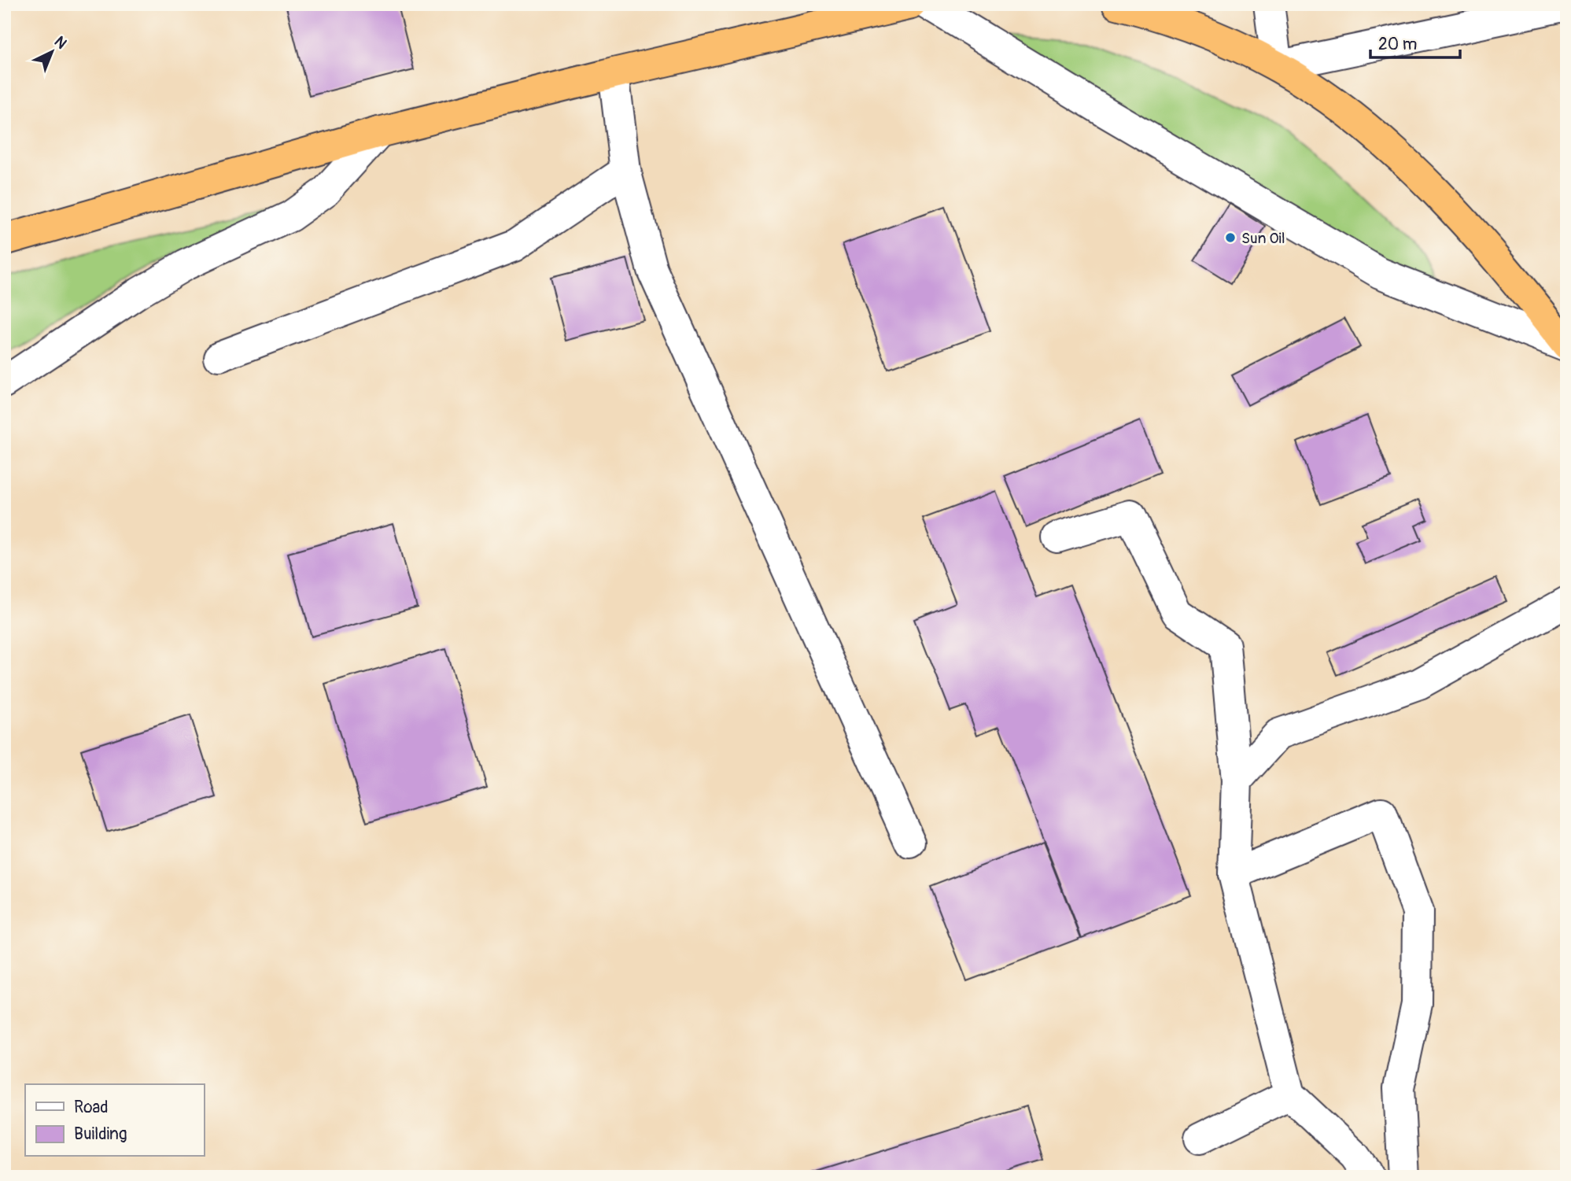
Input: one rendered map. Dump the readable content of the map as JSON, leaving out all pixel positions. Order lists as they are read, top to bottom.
{
  "places": ["Sun Oil"],
  "legend": ["Road", "Building"],
  "scale_bar": "20 m",
  "north": "top right"
}
